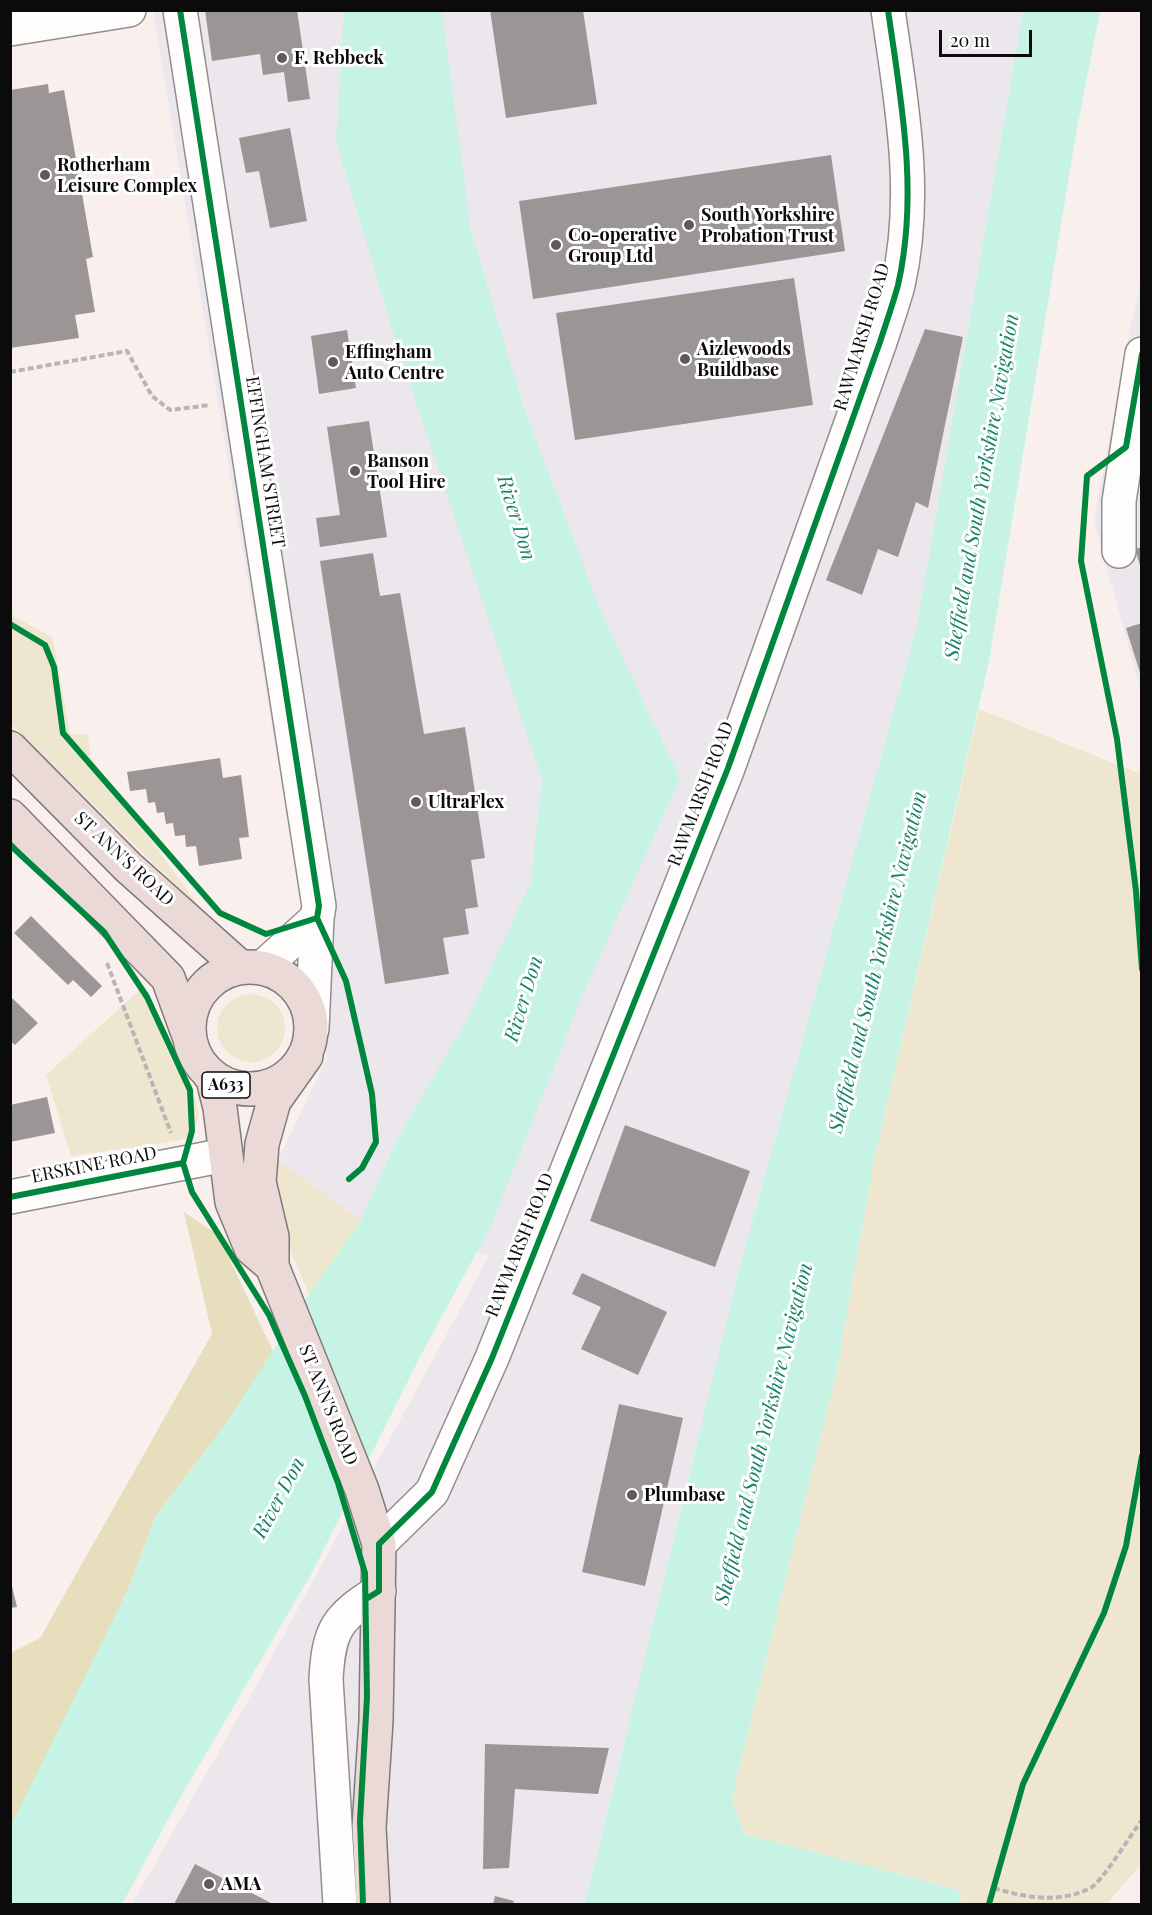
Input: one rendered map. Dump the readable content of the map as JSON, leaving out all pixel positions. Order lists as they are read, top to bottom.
{
  "streets": {
    "main road": ["ST ANN'S ROAD", "A633"],
    "street": ["RAWMARSH ROAD", "EFFINGHAM STREET", "ERSKINE ROAD"]
  },
  "crossings": [
    ["RAWMARSH ROAD", "ST ANN'S ROAD"],
    ["RAWMARSH ROAD", "A633"],
    ["EFFINGHAM STREET", "ST ANN'S ROAD"],
    ["EFFINGHAM STREET", "A633"],
    ["ST ANN'S ROAD", "A633"],
    ["ST ANN'S ROAD", "ERSKINE ROAD"]
  ],
  "water": ["Sheffield and South Yorkshire Navigation", "River Don"],
  "places": [
    "F. Rebbeck",
    "Rotherham Leisure Complex",
    "South Yorkshire Probation Trust",
    "Co-operative Group Ltd",
    "Aizlewoods Buildbase",
    "Effingham Auto Centre",
    "Banson Tool Hire",
    "UltraFlex",
    "Plumbase",
    "AMA"
  ],
  "scale_bar": "20 m"
}
